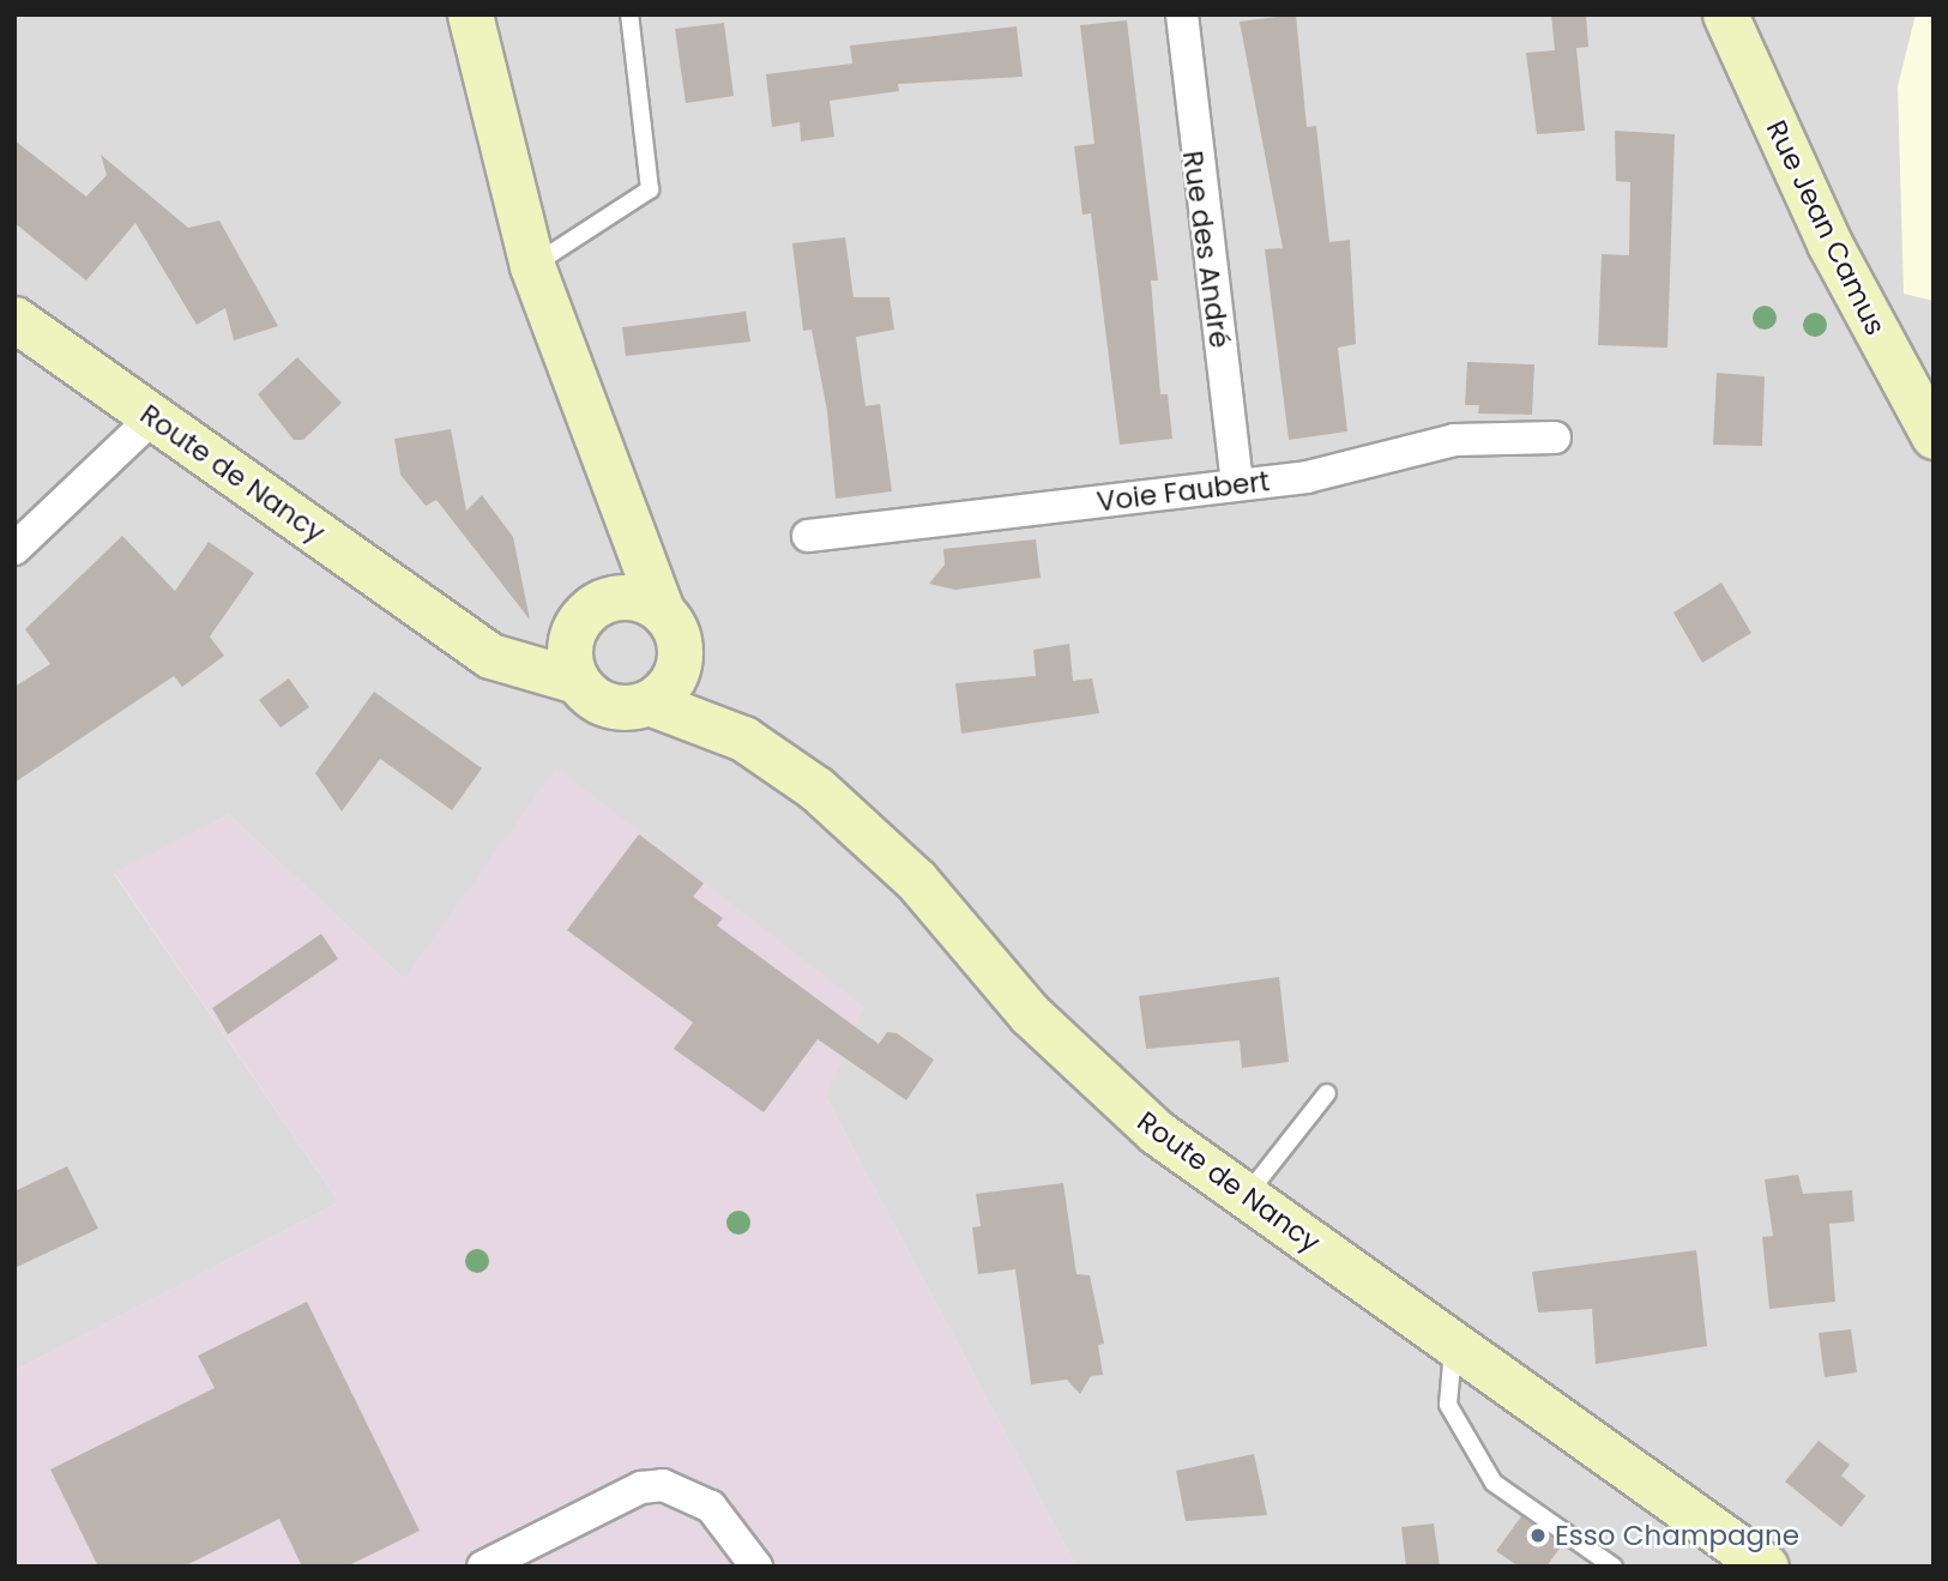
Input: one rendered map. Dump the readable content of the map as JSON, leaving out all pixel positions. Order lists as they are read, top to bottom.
{
  "streets": {
    "main road": ["Rue Jean Camus", "Route de Nancy"],
    "street": ["Rue des André", "Voie Faubert"]
  },
  "crossings": [
    ["Rue des André", "Voie Faubert"]
  ],
  "places": ["Esso Champagne"]
}
